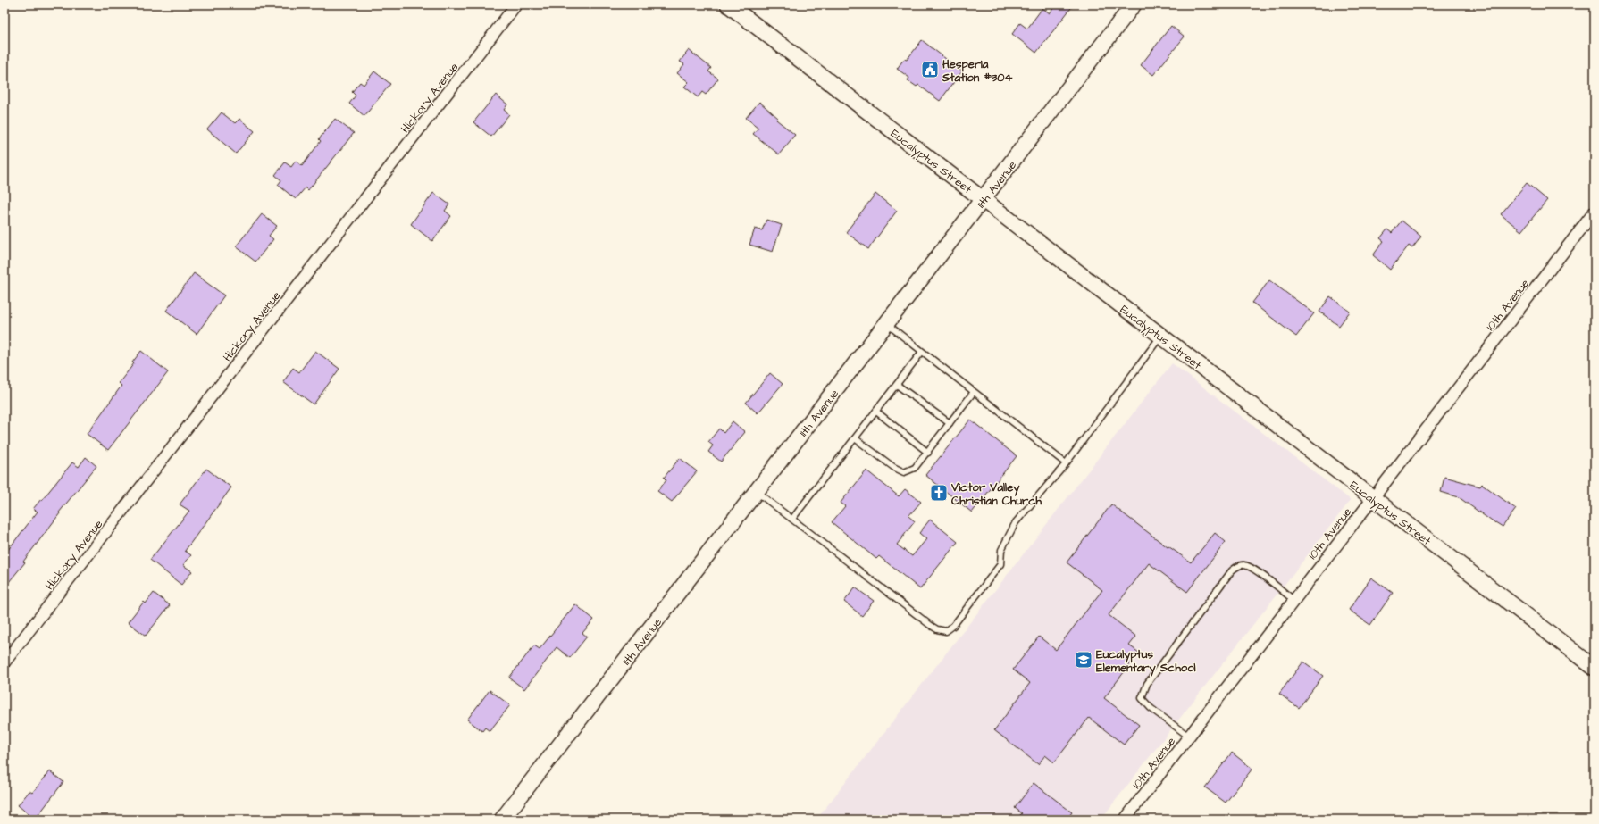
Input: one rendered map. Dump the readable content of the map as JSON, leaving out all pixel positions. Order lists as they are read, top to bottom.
{
  "streets": {
    "main road": ["Eucalyptus Street", "11th Avenue"],
    "street": ["Hickory Avenue", "10th Avenue"]
  },
  "crossings": [
    ["Eucalyptus Street", "11th Avenue"],
    ["Eucalyptus Street", "10th Avenue"]
  ],
  "places": {
    "public building": ["Hesperia Station #304"],
    "church": ["Victor Valley Christian Church"],
    "school or university": ["Eucalyptus Elementary School"]
  }
}
